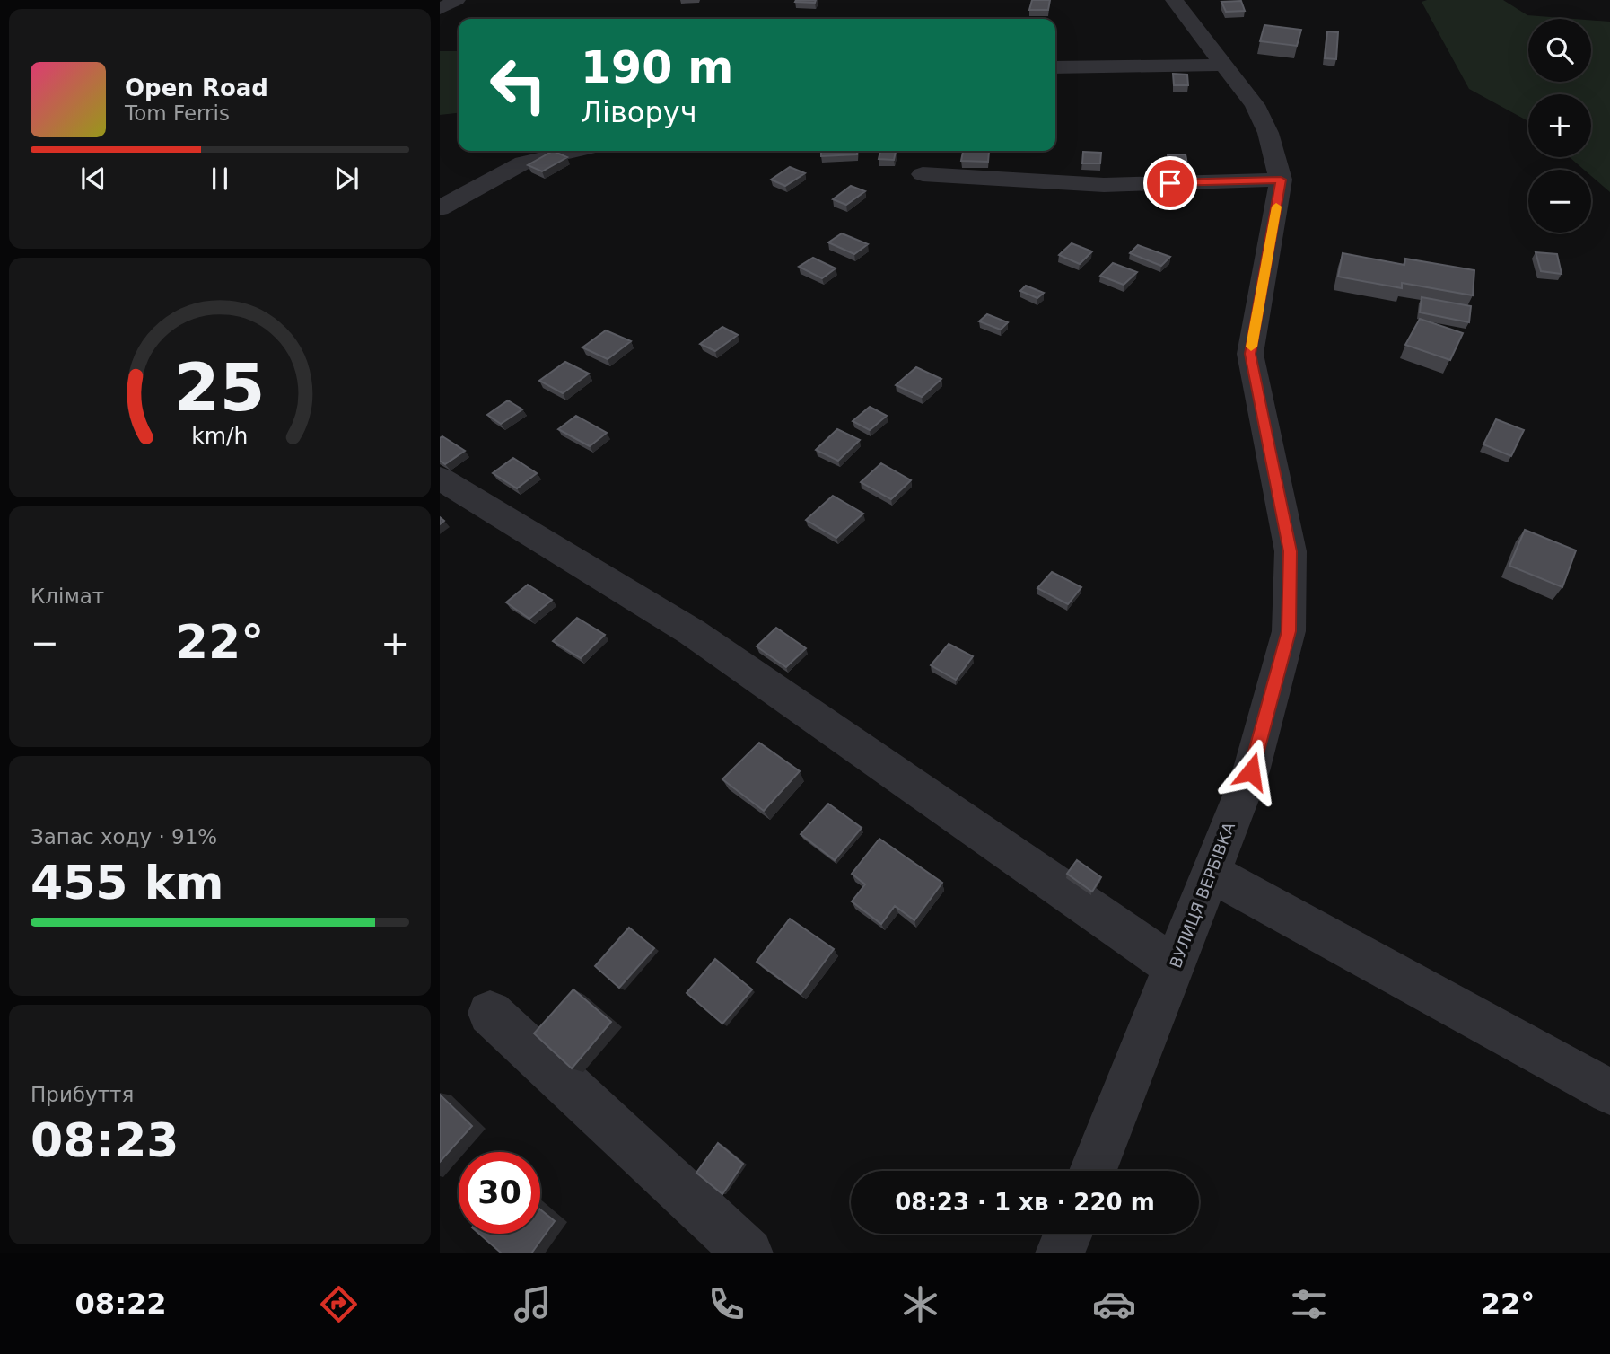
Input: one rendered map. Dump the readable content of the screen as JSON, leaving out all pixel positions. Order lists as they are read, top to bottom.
{
  "streets": {
    "street": ["ВУЛИЦЯ ВЕРБІВКА"]
  },
  "page": {
    "map_buttons": ["+", "−"],
    "turn": ["190 m", "Ліворуч"],
    "song": ["Open Road", "Tom Ferris"],
    "tile": [
      "Клімат",
      ["Запас ходу · 91%", "455 km"],
      ["Прибуття", "08:23"]
    ],
    "heat": ["−", "22°", "+"],
    "limit": "30",
    "trip": "08:23 · 1 хв · 220 m",
    "tabs": ["08:22", "22°"],
    "gauge": ["25", "km/h"]
  }
}
